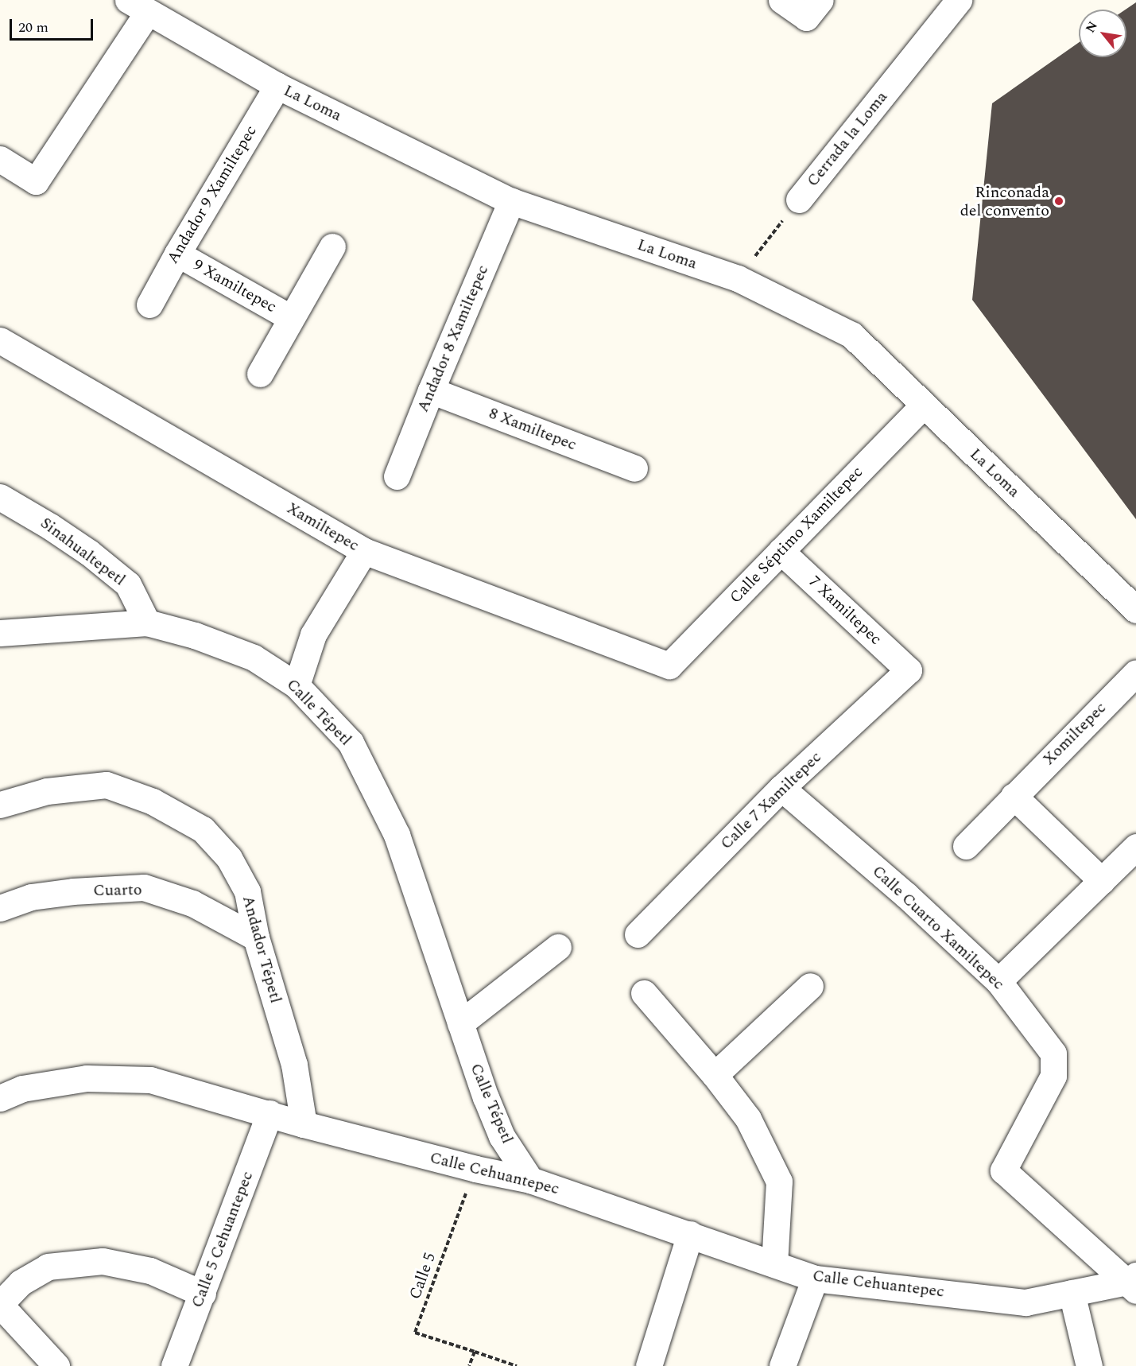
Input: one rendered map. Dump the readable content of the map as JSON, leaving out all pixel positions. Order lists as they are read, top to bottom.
{
  "streets": {
    "street": [
      "La Loma",
      "Cerrada la Loma",
      "Andador 9 Xamiltepec",
      "9 Xamiltepec",
      "Andador 8 Xamiltepec",
      "8 Xamiltepec",
      "Xamiltepec",
      "Calle Séptimo Xamiltepec",
      "Sinahualtepetl",
      "7 Xamiltepec",
      "Calle Tépetl",
      "Xomiltepec",
      "Calle 7 Xamiltepec",
      "Cuarto",
      "Calle Cuarto Xamiltepec",
      "Andador Tépetl",
      "Calle Cehuantepec",
      "Calle 5 Cehuantepec"
    ],
    "path": ["Calle 5"]
  },
  "crossings": [
    ["La Loma", "Cerrada la Loma"],
    ["La Loma", "Andador 9 Xamiltepec"],
    ["La Loma", "Andador 8 Xamiltepec"],
    ["La Loma", "Calle Séptimo Xamiltepec"],
    ["Andador 9 Xamiltepec", "9 Xamiltepec"],
    ["Andador 8 Xamiltepec", "8 Xamiltepec"],
    ["Xamiltepec", "Calle Séptimo Xamiltepec"],
    ["Calle Séptimo Xamiltepec", "7 Xamiltepec"],
    ["Sinahualtepetl", "Calle Tépetl"],
    ["7 Xamiltepec", "Calle 7 Xamiltepec"],
    ["Calle Tépetl", "Calle Cehuantepec"],
    ["Calle 7 Xamiltepec", "Calle Cuarto Xamiltepec"],
    ["Cuarto", "Andador Tépetl"],
    ["Calle Cuarto Xamiltepec", "Calle Cehuantepec"],
    ["Andador Tépetl", "Calle Cehuantepec"],
    ["Calle Cehuantepec", "Calle 5 Cehuantepec"],
    ["Calle Cehuantepec", "Calle 5"]
  ],
  "places": ["Rinconada del convento"],
  "scale_bar": "20 m",
  "north": "top left"
}
